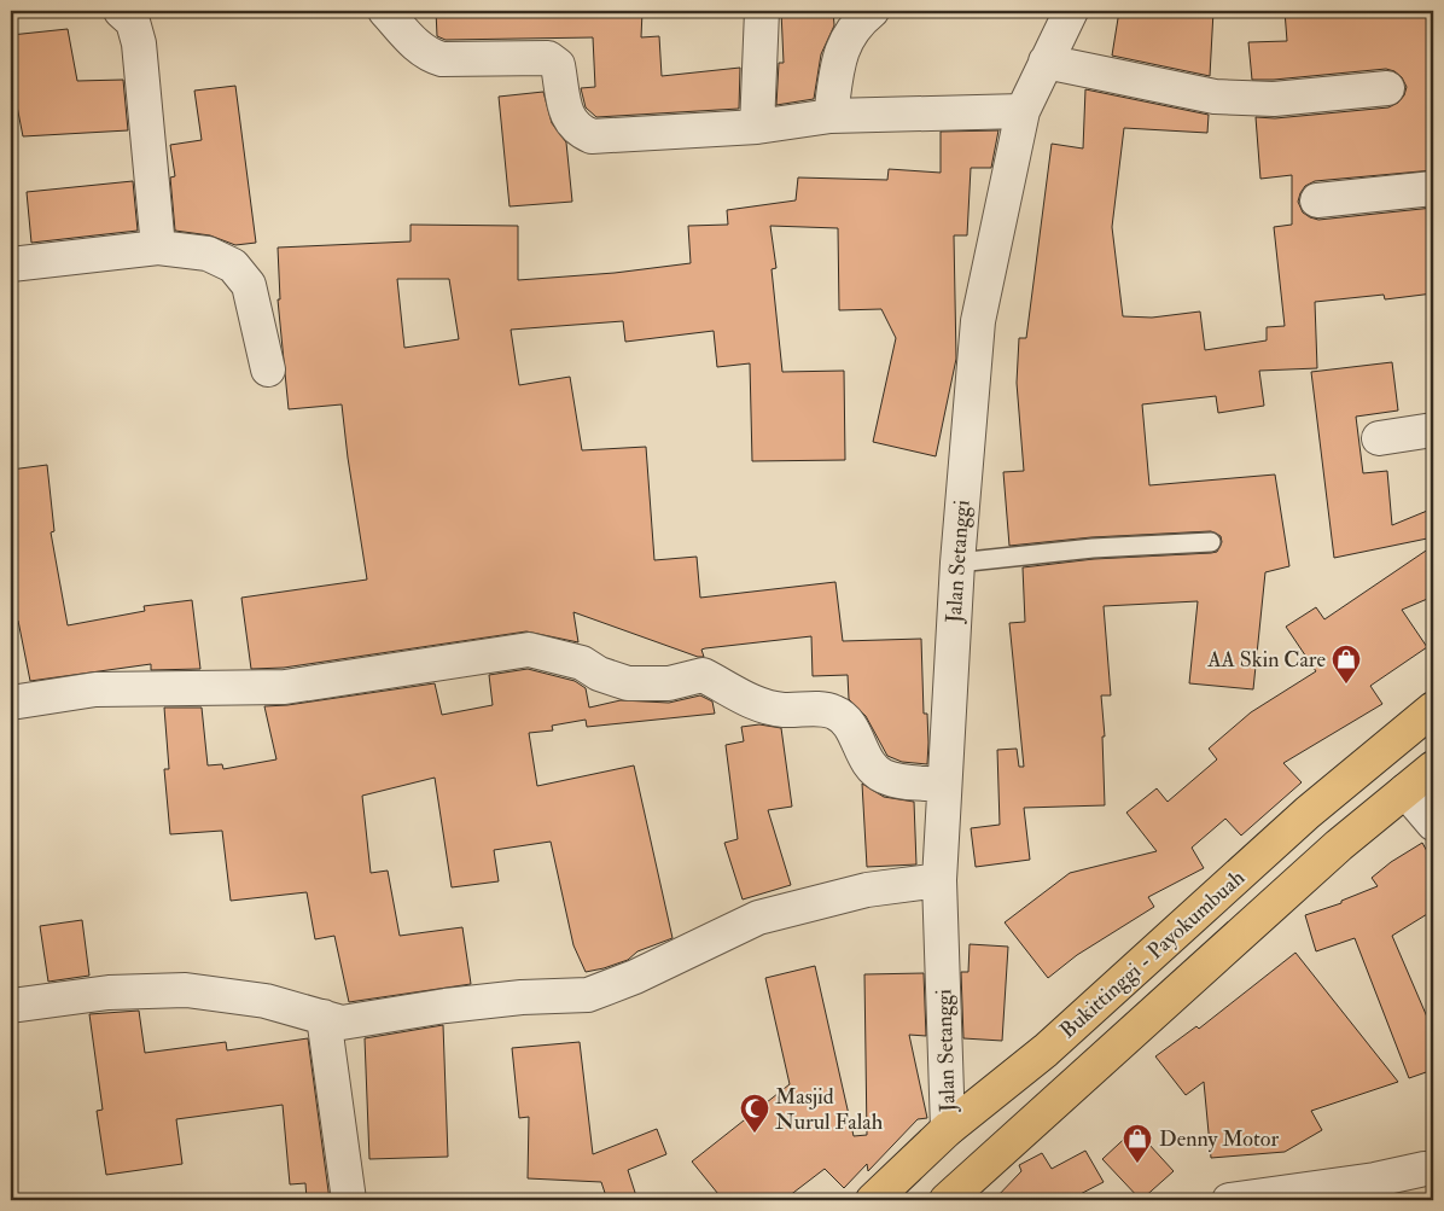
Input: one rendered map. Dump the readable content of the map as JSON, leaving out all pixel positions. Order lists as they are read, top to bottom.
{
  "streets": {
    "highway": ["Bukittinggi - Payokumbuah"],
    "street": ["Jalan Setanggi"]
  },
  "crossings": [
    ["Jalan Setanggi", "Bukittinggi - Payokumbuah"]
  ],
  "places": {
    "shop": ["AA Skin Care", "Denny Motor"],
    "mosque": ["Masjid Nurul Falah"]
  }
}
